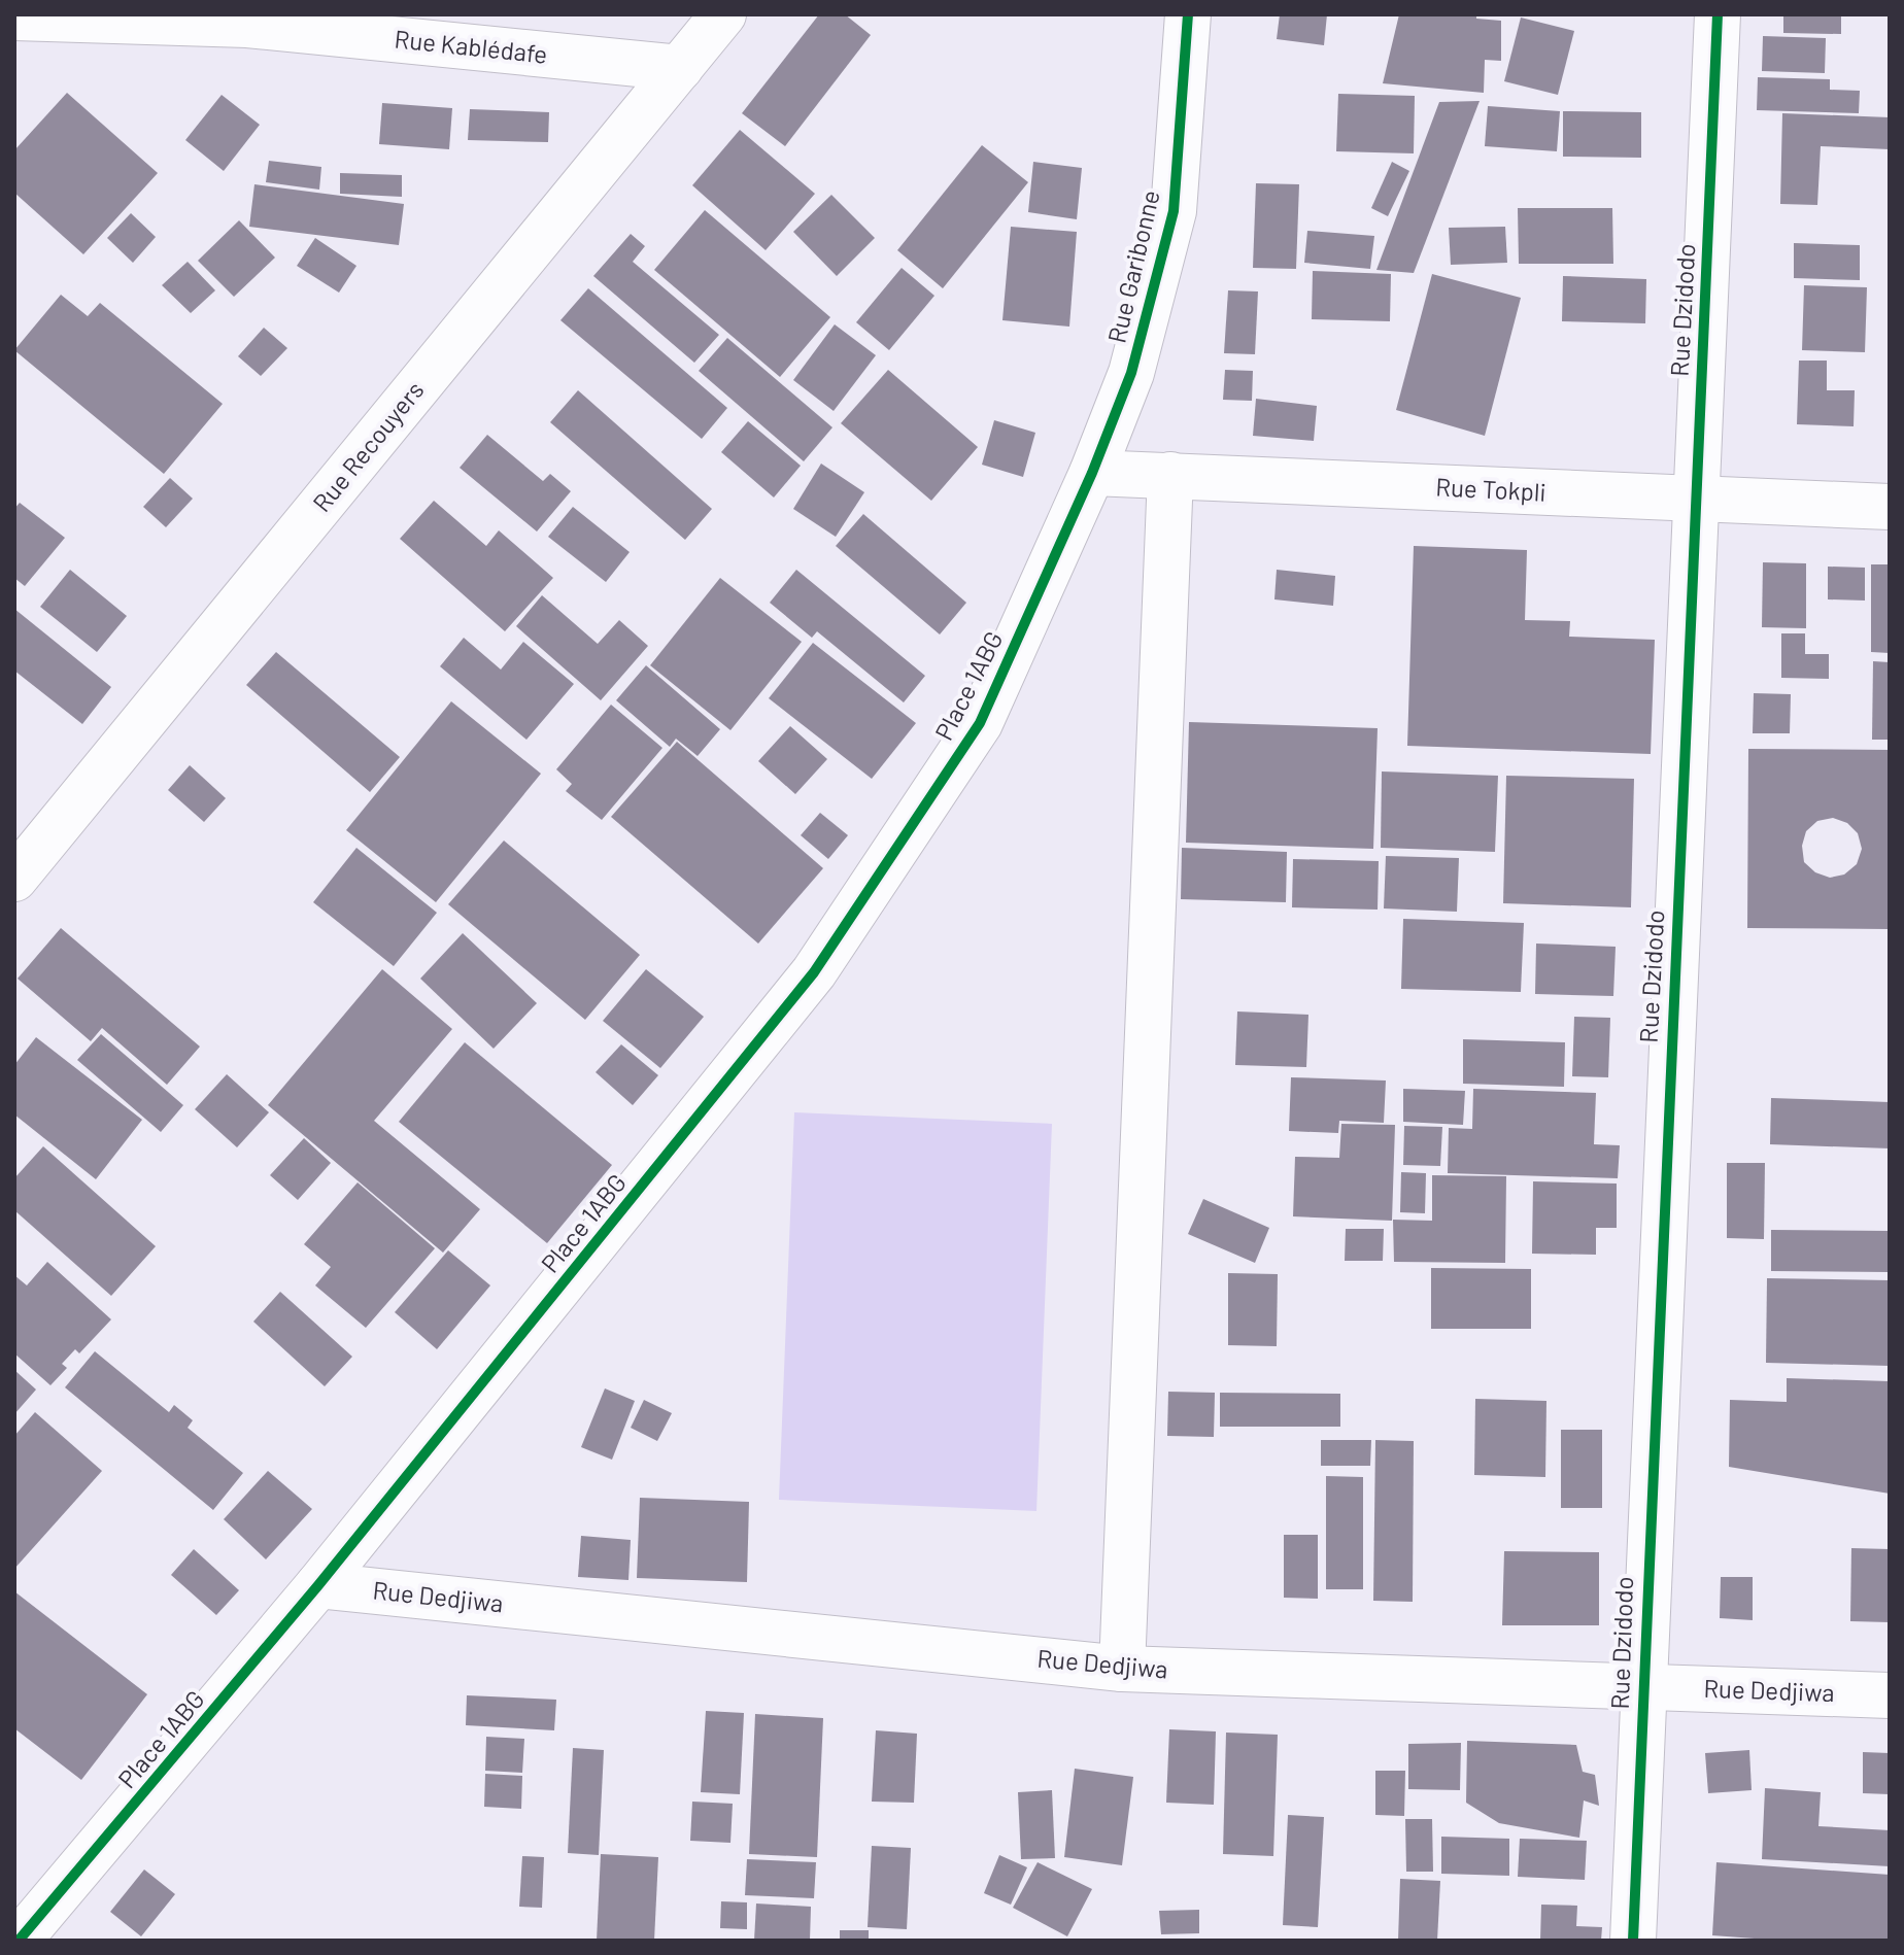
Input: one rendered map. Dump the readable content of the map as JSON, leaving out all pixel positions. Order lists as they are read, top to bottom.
{
  "streets": {
    "street": [
      "Rue Kablédafe",
      "Rue Garibonne",
      "Rue Dzidodo",
      "Rue Recouyers",
      "Rue Tokpli",
      "Place 1ABG",
      "Rue Dedjiwa"
    ]
  },
  "crossings": [
    ["Rue Kablédafe", "Rue Recouyers"],
    ["Rue Garibonne", "Rue Tokpli"],
    ["Rue Garibonne", "Place 1ABG"],
    ["Rue Dzidodo", "Rue Tokpli"],
    ["Rue Dzidodo", "Rue Dedjiwa"],
    ["Rue Tokpli", "Place 1ABG"],
    ["Place 1ABG", "Rue Dedjiwa"]
  ]
}
